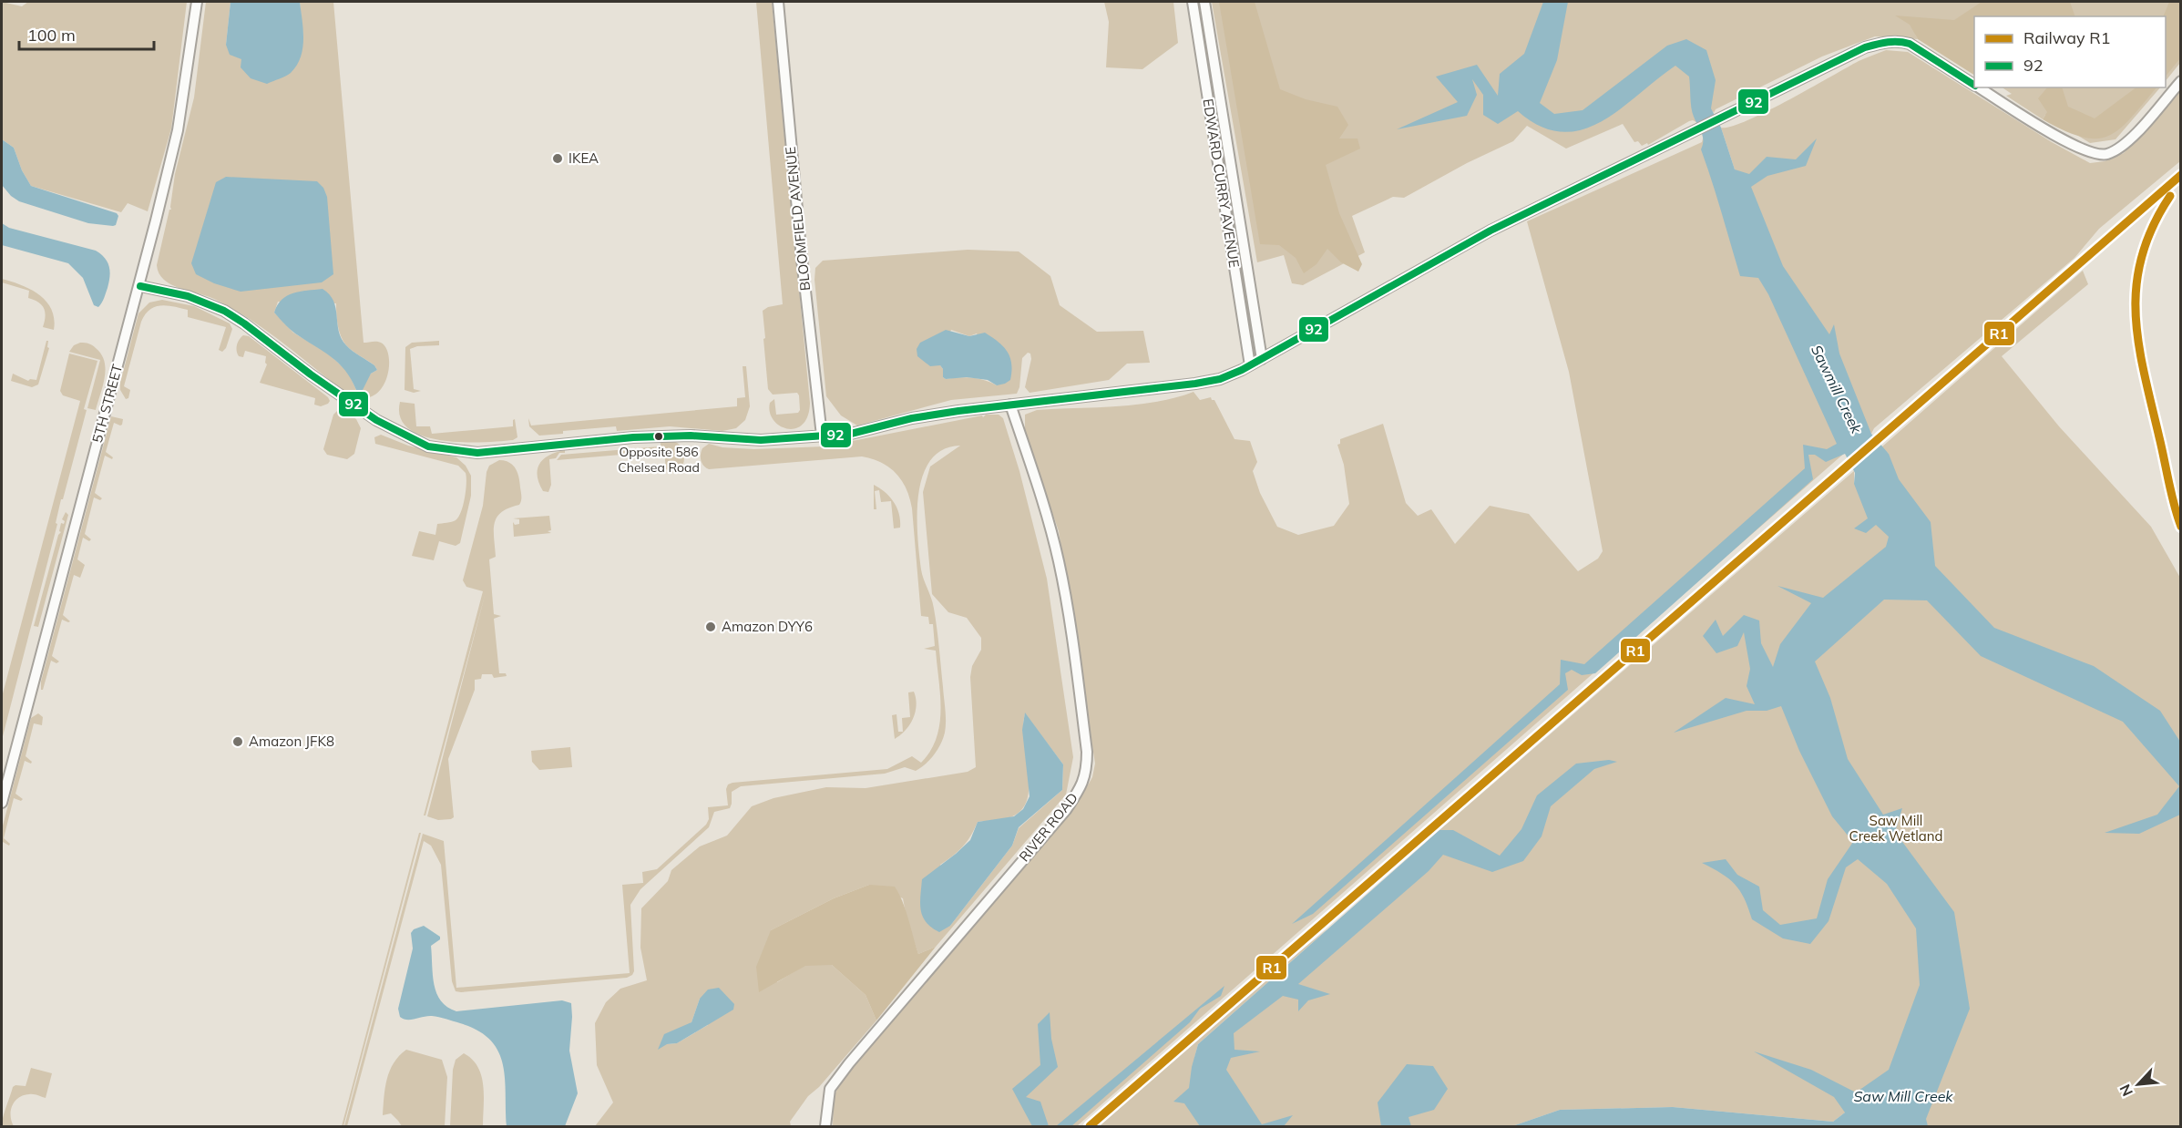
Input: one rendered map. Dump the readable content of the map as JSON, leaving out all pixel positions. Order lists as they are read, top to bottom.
{
  "streets": {
    "street": [
      "EDWARD CURRY AVENUE",
      "BLOOMFIELD AVENUE",
      "5TH STREET",
      "RIVER ROAD"
    ]
  },
  "water": ["Sawmill Creek", "Saw Mill Creek"],
  "parks": ["Saw Mill Creek Wetland"],
  "places": [
    "IKEA",
    "Opposite 586 Chelsea Road",
    "Amazon DYY6",
    "Amazon JFK8"
  ],
  "lines": ["transit line 92", "rail line R1"],
  "legend": ["Railway R1", "92"],
  "scale_bar": "100 m",
  "north": "bottom left"
}
